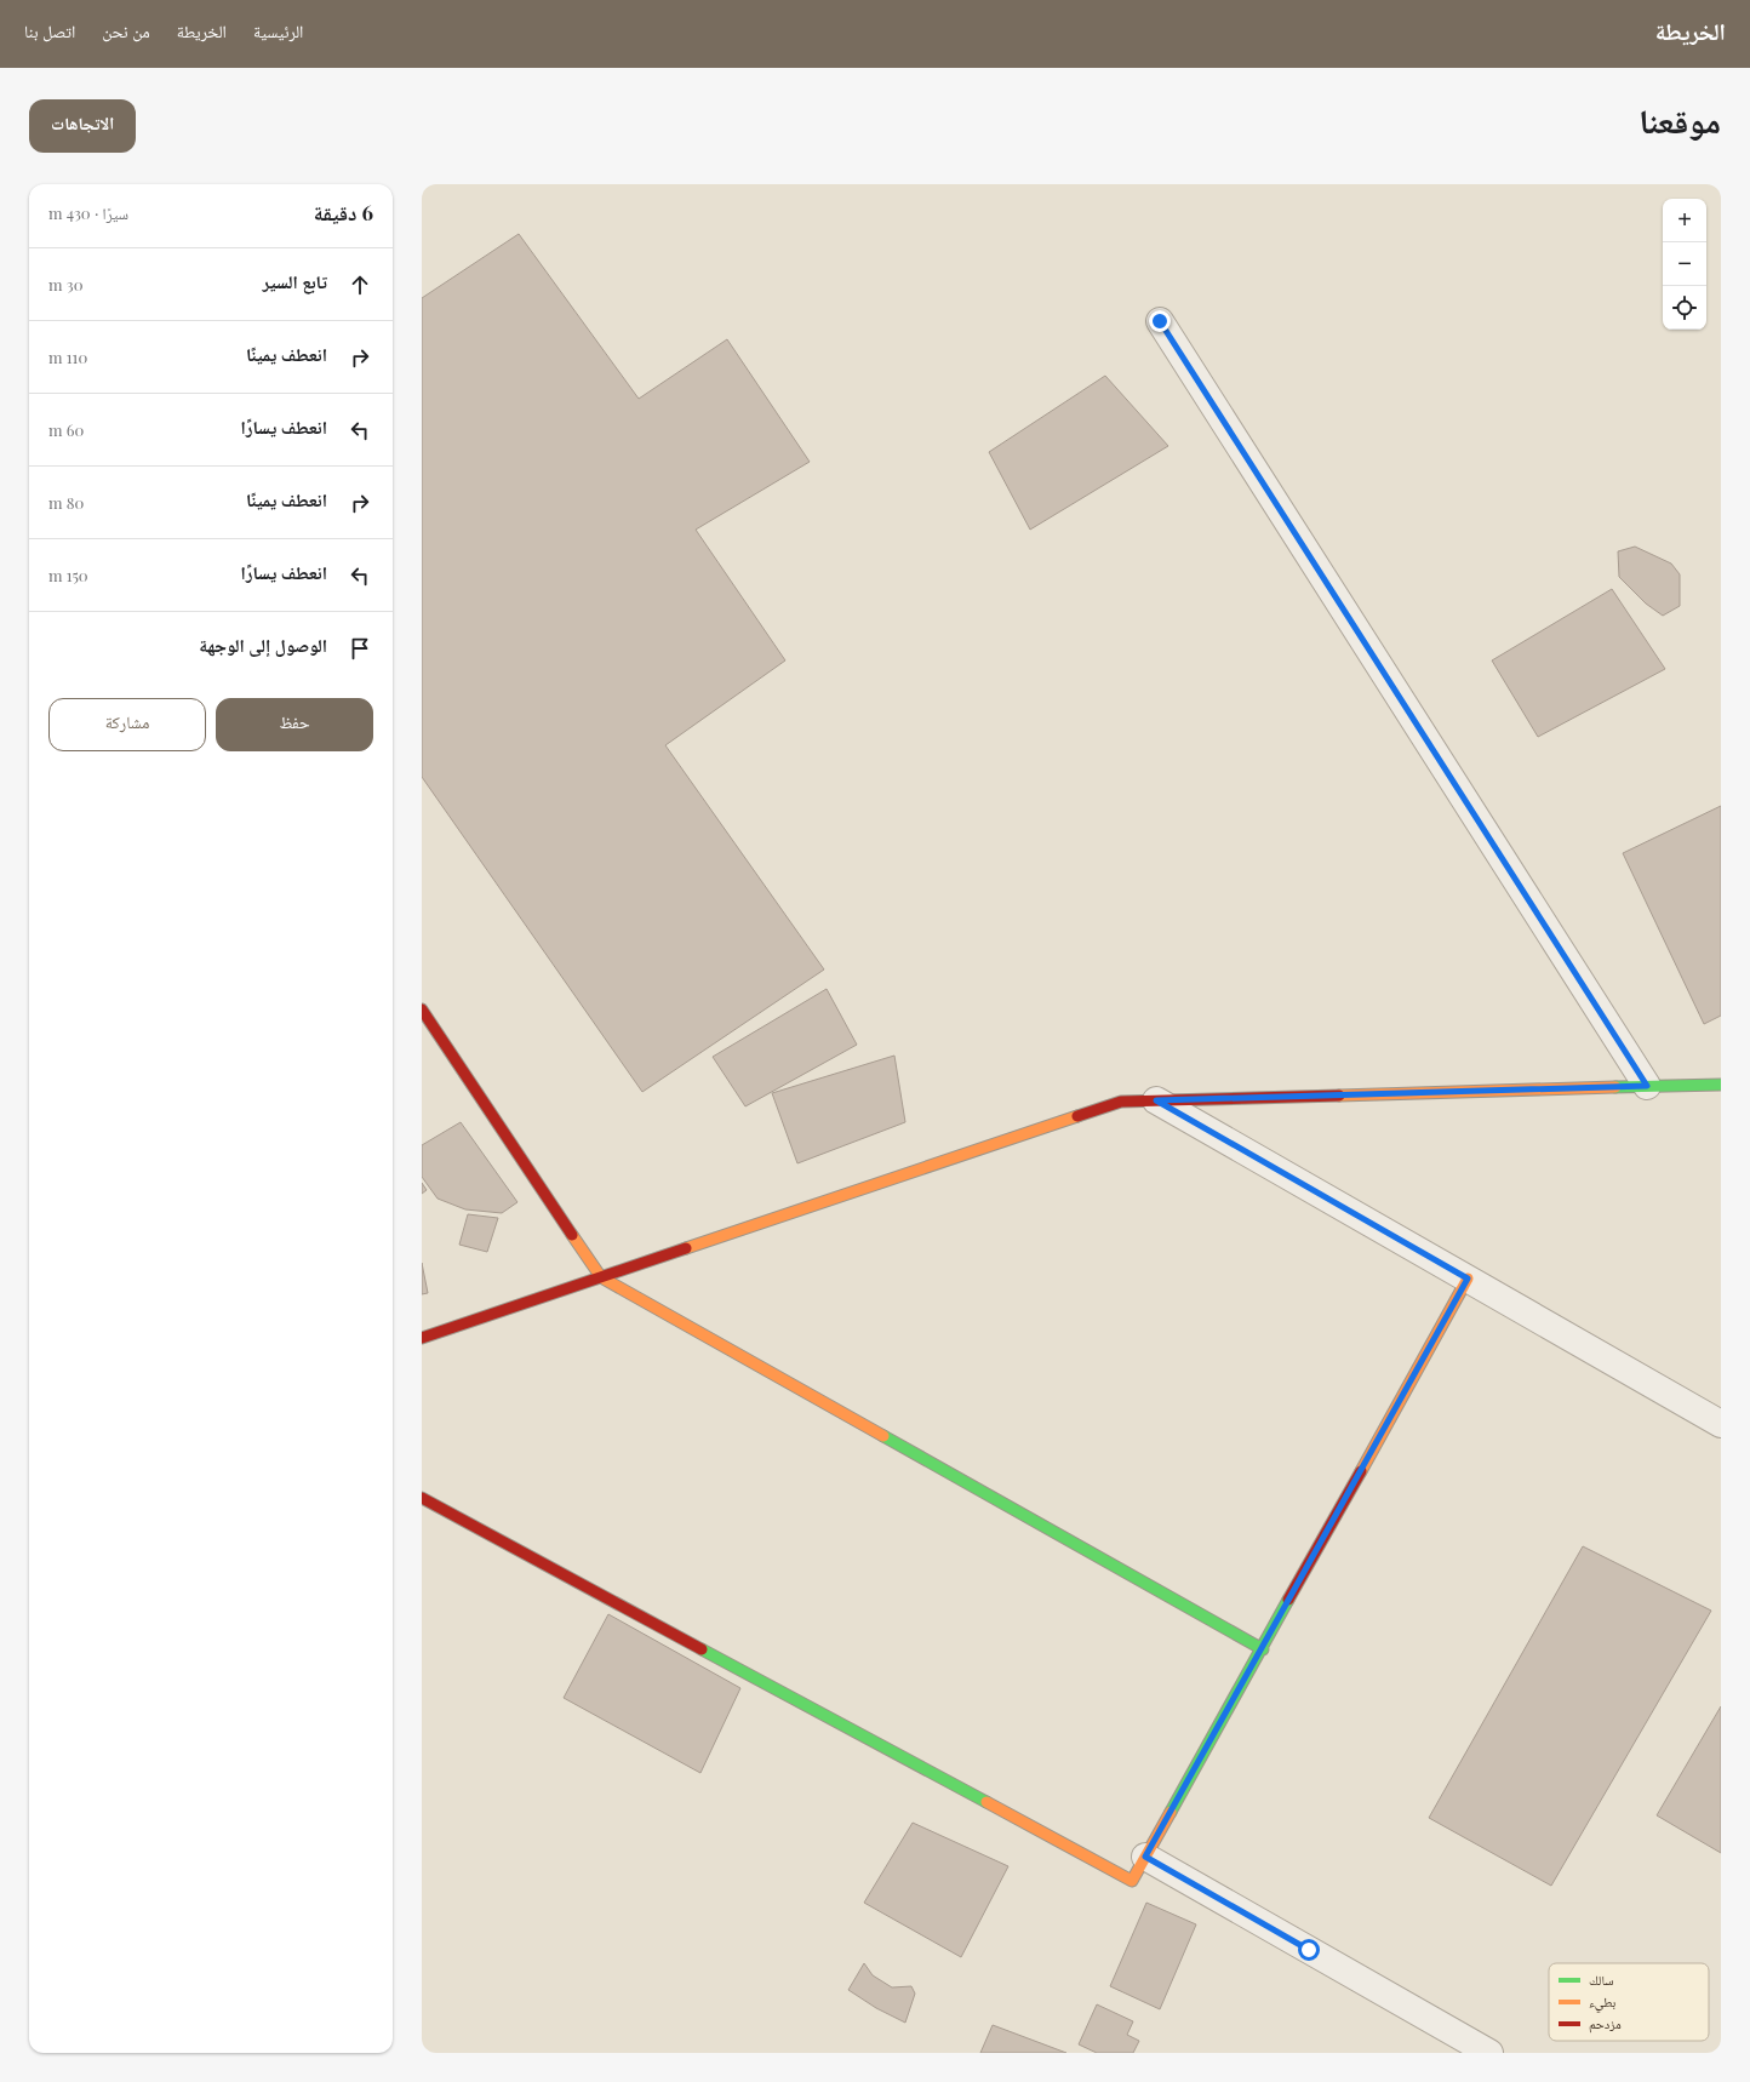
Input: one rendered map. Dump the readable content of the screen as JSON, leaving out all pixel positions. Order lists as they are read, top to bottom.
{
  "legend": ["سالك", "بطيء", "مزدحم"],
  "page": {
    "header": "الخريطة",
    "nav": [
      "الرئيسية",
      "الخريطة",
      "من نحن",
      "اتصل بنا"
    ],
    "title": "موقعنا",
    "buttons": [
      "الاتجاهات",
      ["حفظ", "مشاركة"]
    ],
    "heading": ["6 دقيقة", "سيرًا · 430 m"],
    "map_buttons": ["+", "−"],
    "list": [
      ["تابع السير", "30 m"],
      ["انعطف يمينًا", "110 m"],
      ["انعطف يسارًا", "60 m"],
      ["انعطف يمينًا", "80 m"],
      ["انعطف يسارًا", "150 m"],
      "الوصول إلى الوجهة"
    ]
  }
}
